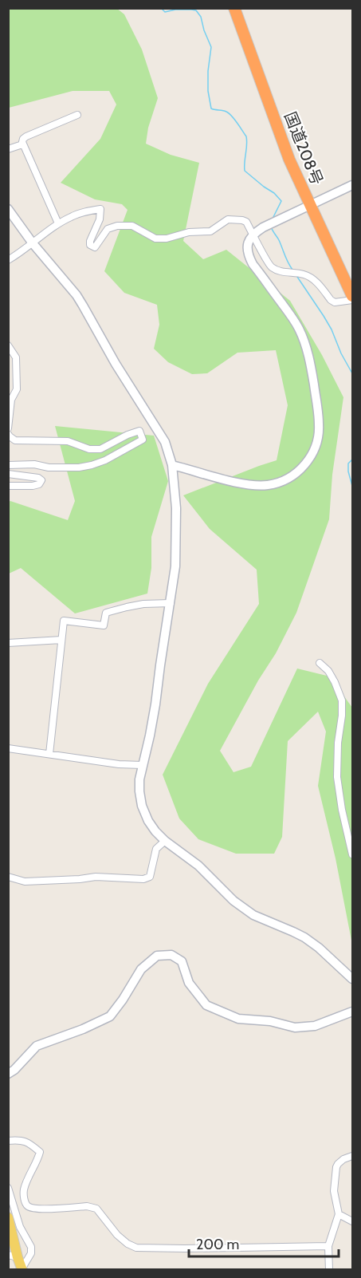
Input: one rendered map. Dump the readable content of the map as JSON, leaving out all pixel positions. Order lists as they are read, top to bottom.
{
  "streets": {
    "highway": ["国道208号"]
  },
  "scale_bar": "200 m"
}
